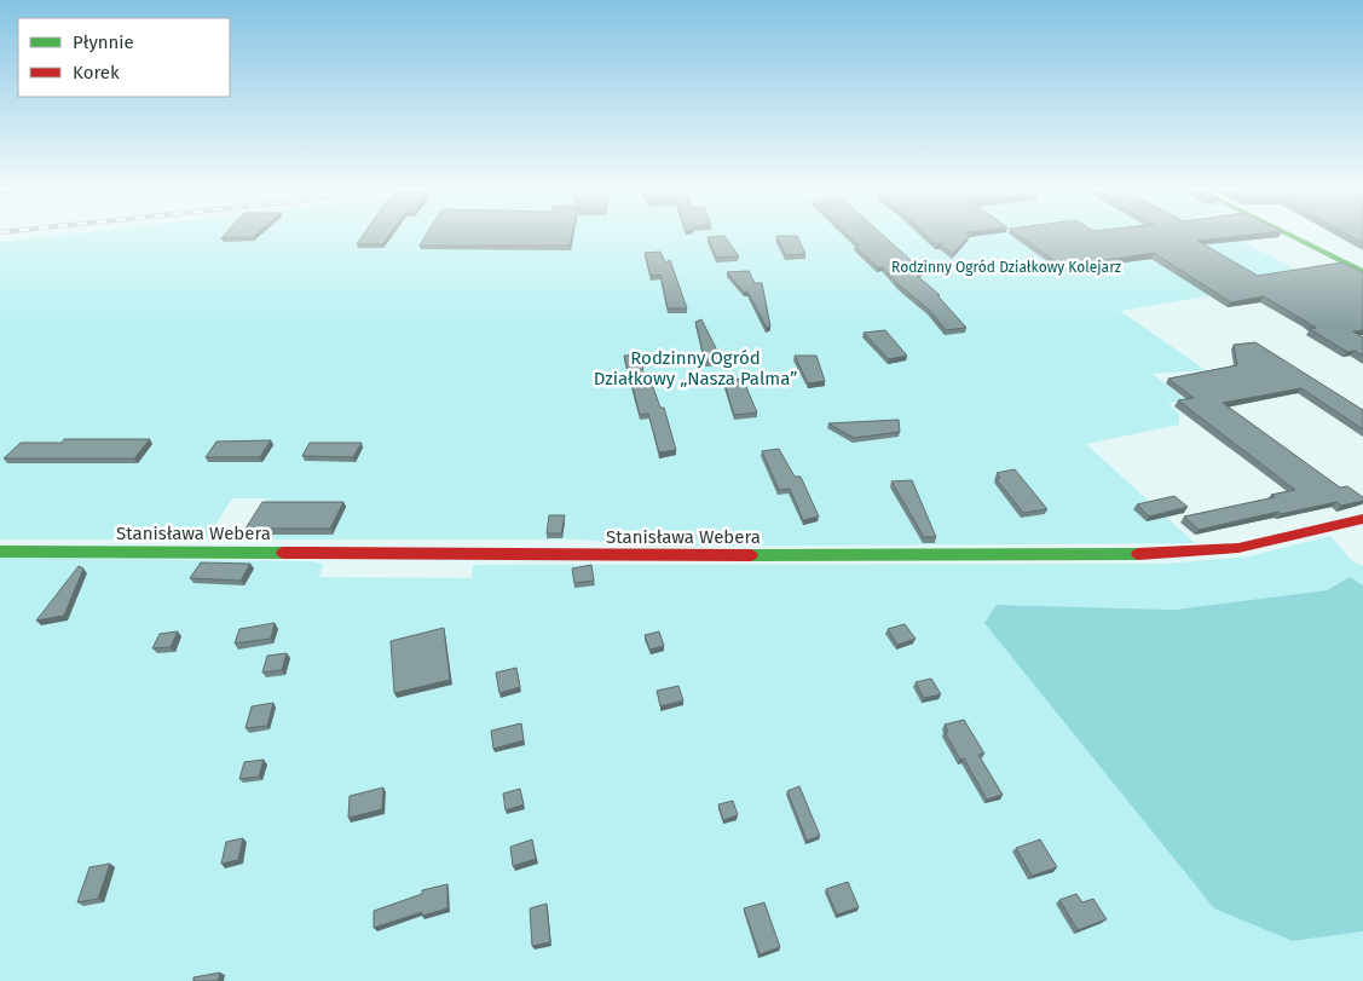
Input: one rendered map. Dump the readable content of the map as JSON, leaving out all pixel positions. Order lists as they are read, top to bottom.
{
  "streets": {
    "street": ["Stanisława Webera"]
  },
  "parks": ["Rodzinny Ogród Działkowy Kolejarz", "Rodzinny Ogród Działkowy „Nasza Palma”"],
  "legend": ["Płynnie", "Korek"]
}
